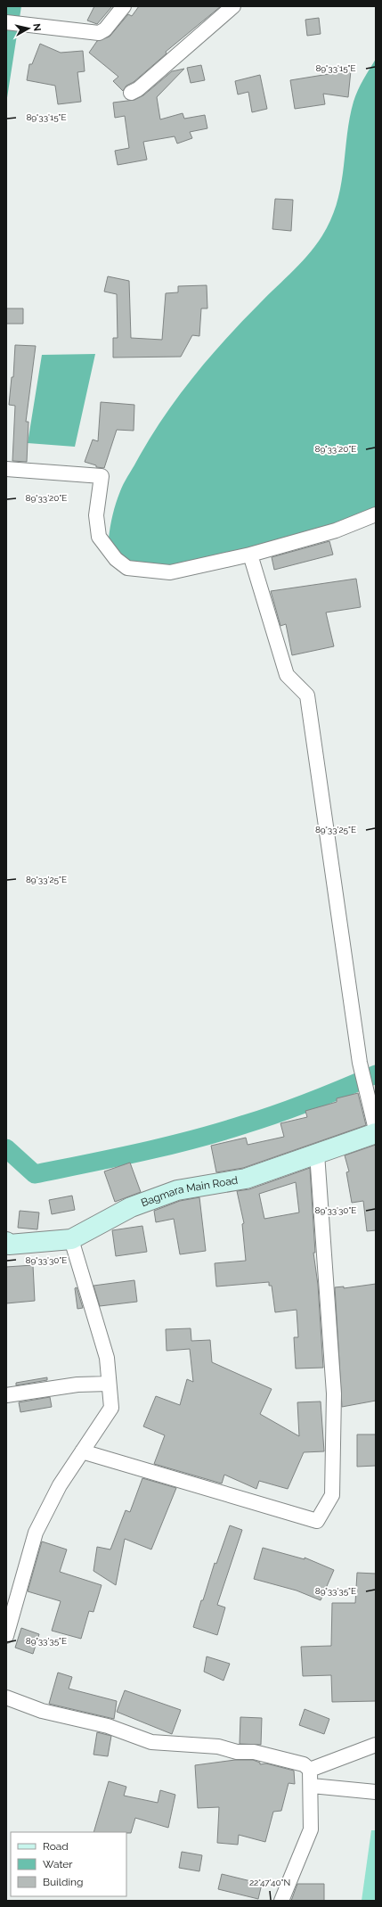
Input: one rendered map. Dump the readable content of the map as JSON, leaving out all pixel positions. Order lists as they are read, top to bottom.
{
  "streets": {
    "street": ["Bagmara Main Road"]
  },
  "legend": ["Road", "Water", "Building"],
  "north": "right",
  "coordinates": [
    "89°33'15\"E",
    "89°33'20\"E",
    "89°33'25\"E",
    "89°33'30\"E",
    "89°33'35\"E",
    "22°47'40\"N"
  ]
}
